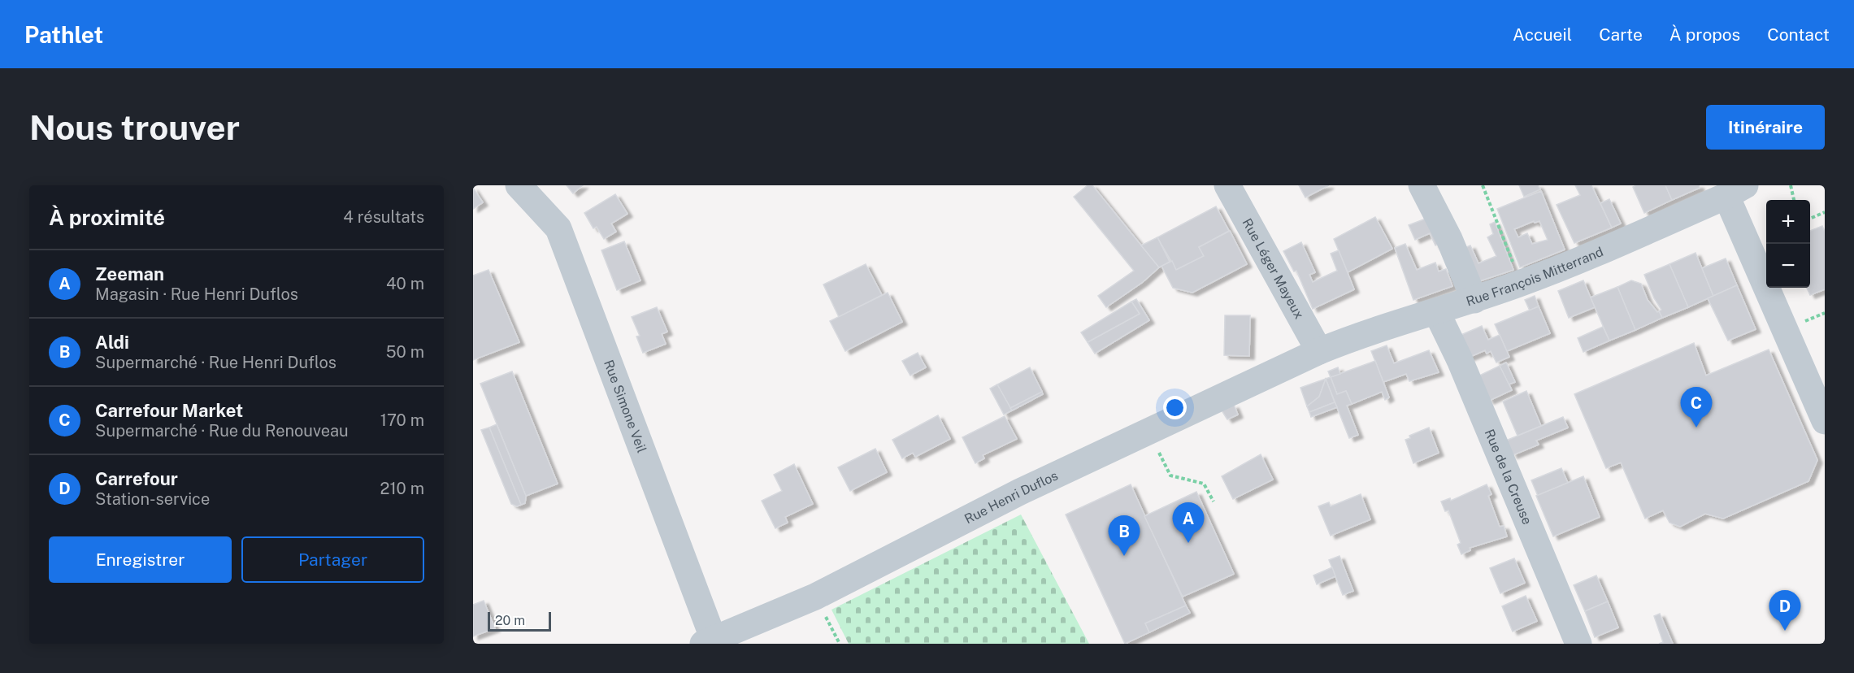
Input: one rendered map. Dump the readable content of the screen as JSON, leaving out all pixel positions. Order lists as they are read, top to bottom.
{
  "streets": {
    "street": [
      "Rue Léger Mayeux",
      "Rue François Mitterrand",
      "Rue Simone Veil",
      "Rue de la Creuse",
      "Rue Henri Duflos"
    ]
  },
  "crossings": [
    ["Rue Léger Mayeux", "Rue François Mitterrand"],
    ["Rue Léger Mayeux", "Rue Henri Duflos"],
    ["Rue François Mitterrand", "Rue de la Creuse"],
    ["Rue François Mitterrand", "Rue Henri Duflos"],
    ["Rue Simone Veil", "Rue Henri Duflos"]
  ],
  "scale_bar": "20 m",
  "page": {
    "header": "Pathlet",
    "nav": [
      "Accueil",
      "Carte",
      "À propos",
      "Contact"
    ],
    "buttons": [
      "Itinéraire",
      ["Enregistrer", "Partager"]
    ],
    "title": "Nous trouver",
    "heading": ["À proximité", "4 résultats"],
    "map_buttons": ["+", "−"],
    "list": [
      {
        "mark": "A",
        "name": "Zeeman",
        "note": "Magasin · Rue Henri Duflos",
        "value": "40 m"
      },
      {
        "mark": "B",
        "name": "Aldi",
        "note": "Supermarché · Rue Henri Duflos",
        "value": "50 m"
      },
      {
        "mark": "C",
        "name": "Carrefour Market",
        "note": "Supermarché · Rue du Renouveau",
        "value": "170 m"
      },
      {
        "mark": "D",
        "name": "Carrefour",
        "note": "Station-service",
        "value": "210 m"
      }
    ],
    "pins": [
      "C",
      "A",
      "B",
      "D"
    ],
    "scale": "20 m"
  }
}
